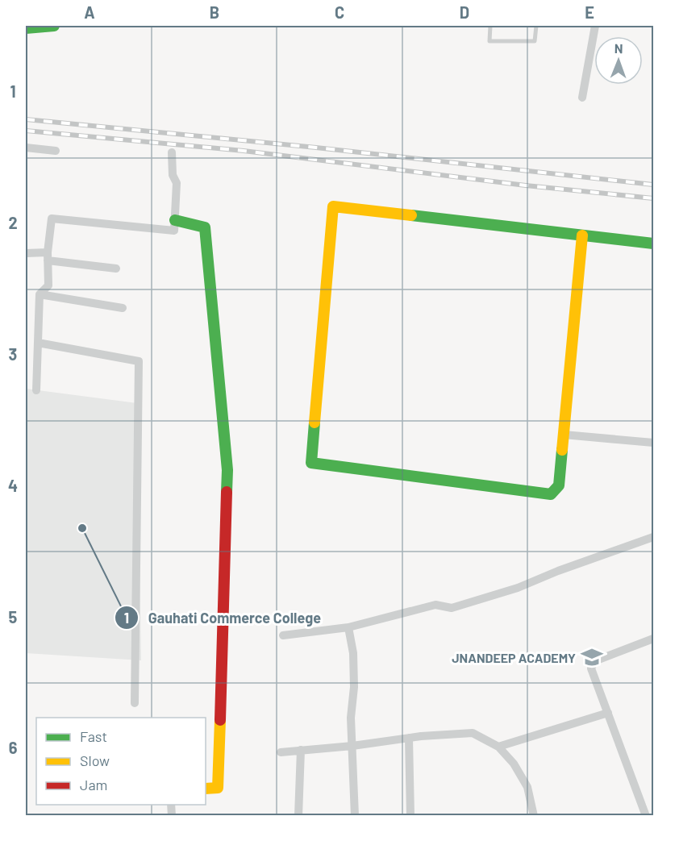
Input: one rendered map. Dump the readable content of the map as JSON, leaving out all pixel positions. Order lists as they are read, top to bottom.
{
  "places": {
    "other": ["Gauhati Commerce College"],
    "school or university": ["JNANDEEP ACADEMY"]
  },
  "legend": ["Fast", "Slow", "Jam"],
  "north": "top",
  "grid": {
    "columns": [
      "A",
      "B",
      "C",
      "D",
      "E"
    ],
    "rows": [
      "1",
      "2",
      "3",
      "4",
      "5",
      "6"
    ]
  }
}
